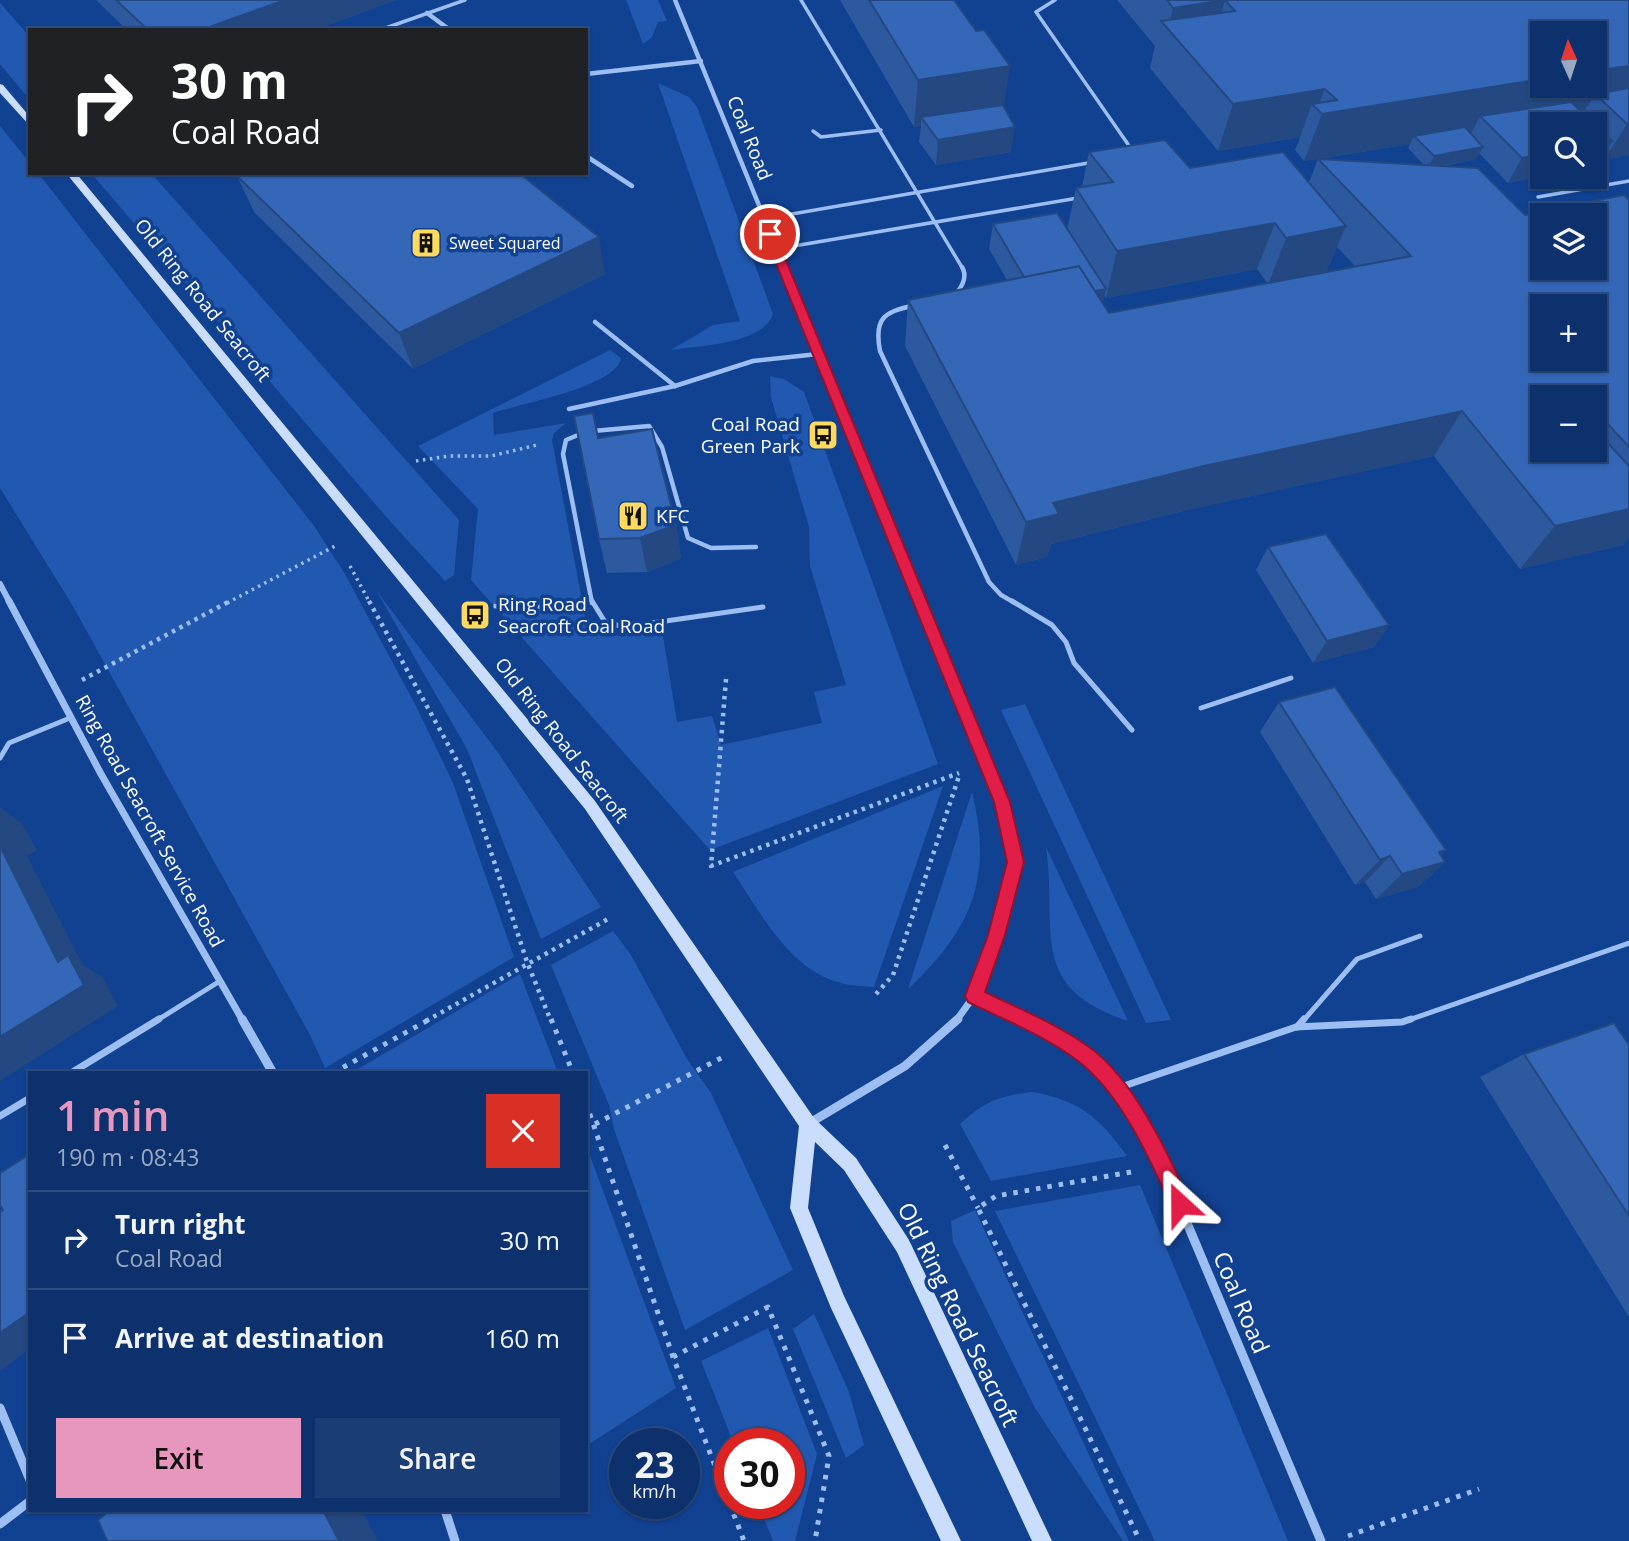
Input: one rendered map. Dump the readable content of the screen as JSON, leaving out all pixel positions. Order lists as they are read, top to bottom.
{
  "streets": {
    "main road": ["Old Ring Road Seacroft"],
    "street": ["Coal Road", "Ring Road Seacroft Service Road"]
  },
  "crossings": [
    ["Coal Road", "Old Ring Road Seacroft"]
  ],
  "places": {
    "building": ["Sweet Squared"],
    "bus stop": ["Coal Road Green Park", "Ring Road Seacroft Coal Road"],
    "restaurant": ["KFC"]
  },
  "north": "top",
  "page": {
    "map_buttons": ["+", "−"],
    "turn": ["30 m", "Coal Road"],
    "heading": ["1 min", "190 m · 08:43"],
    "list": [
      {
        "name": "Turn right",
        "note": "Coal Road",
        "value": "30 m"
      },
      {
        "name": "Arrive at destination",
        "value": "160 m"
      }
    ],
    "buttons": ["Exit", "Share"],
    "speed": "23 km/h",
    "limit": "30"
  }
}
